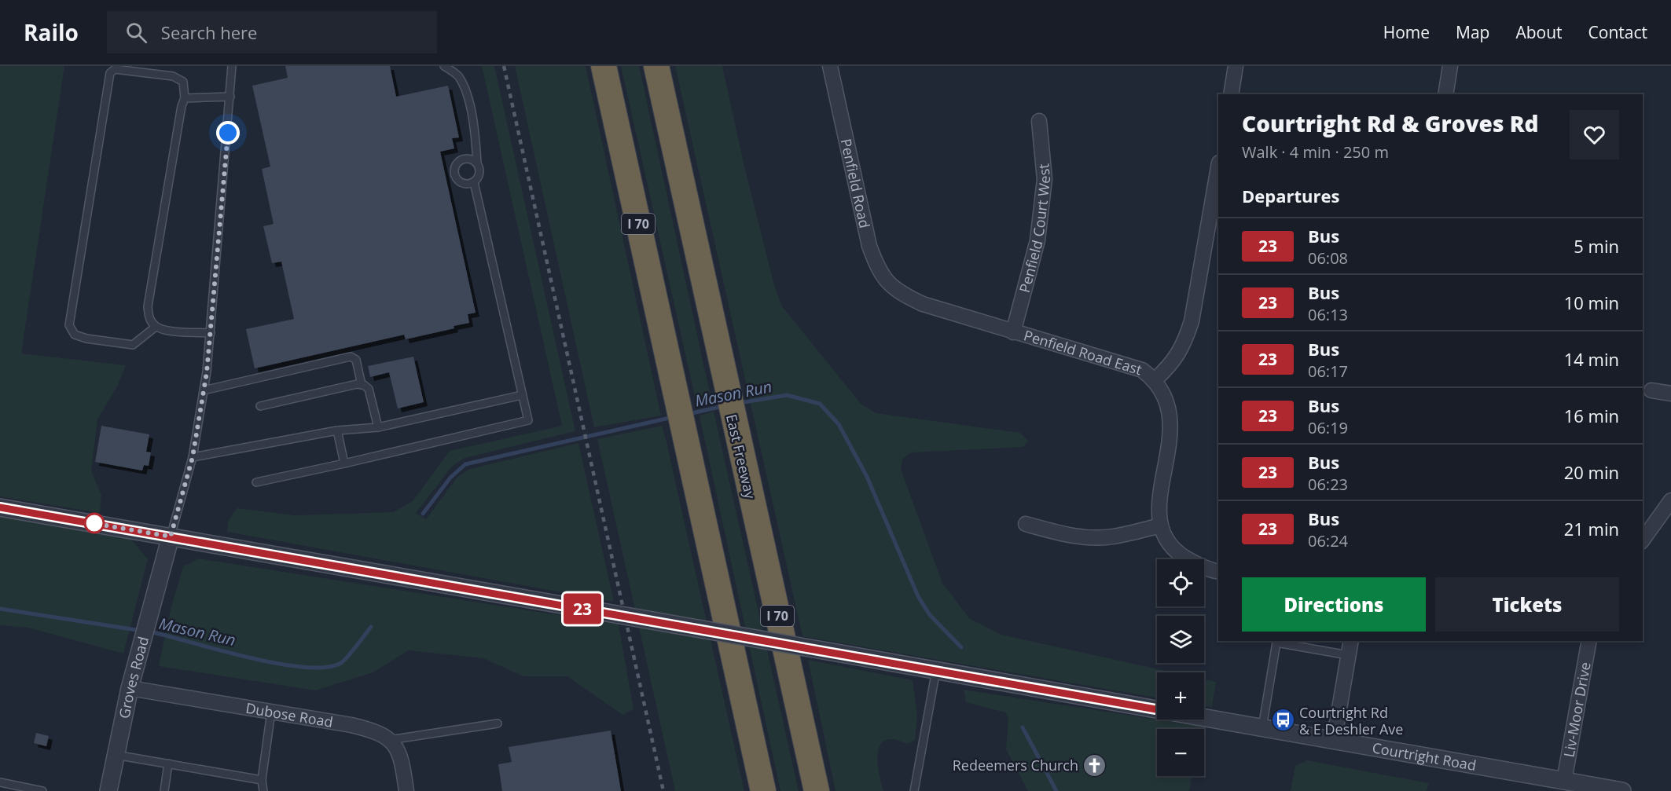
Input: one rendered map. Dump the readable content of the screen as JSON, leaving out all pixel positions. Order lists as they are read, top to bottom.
{
  "streets": {
    "highway": ["I 70", "East Freeway"],
    "street": [
      "Penfield Road",
      "Penfield Court West",
      "Penfield Road East",
      "Groves Road",
      "Liv-Moor Drive",
      "Dubose Road",
      "Courtright Road"
    ]
  },
  "crossings": [
    ["Penfield Road", "Penfield Road East"],
    ["Penfield Court West", "Penfield Road East"],
    ["Groves Road", "Dubose Road"],
    ["Liv-Moor Drive", "Courtright Road"]
  ],
  "water": ["Mason Run"],
  "places": {
    "bus stop": ["Courtright Rd & E Deshler Ave"],
    "church": ["Redeemers Church"]
  },
  "lines": ["bus line 23"],
  "page": {
    "header": "Railo",
    "search": "Search here",
    "nav": [
      "Home",
      "Map",
      "About",
      "Contact"
    ],
    "on_map": "23",
    "heading": [
      ["Courtright Rd & Groves Rd", "Walk · 4 min · 250 m"],
      "Departures"
    ],
    "list": [
      {
        "mark": "23",
        "name": "Bus",
        "note": "06:08",
        "value": "5 min"
      },
      {
        "mark": "23",
        "name": "Bus",
        "note": "06:13",
        "value": "10 min"
      },
      {
        "mark": "23",
        "name": "Bus",
        "note": "06:17",
        "value": "14 min"
      },
      {
        "mark": "23",
        "name": "Bus",
        "note": "06:19",
        "value": "16 min"
      },
      {
        "mark": "23",
        "name": "Bus",
        "note": "06:23",
        "value": "20 min"
      },
      {
        "mark": "23",
        "name": "Bus",
        "note": "06:24",
        "value": "21 min"
      }
    ],
    "map_buttons": ["+", "−"],
    "buttons": ["Directions", "Tickets"]
  }
}
